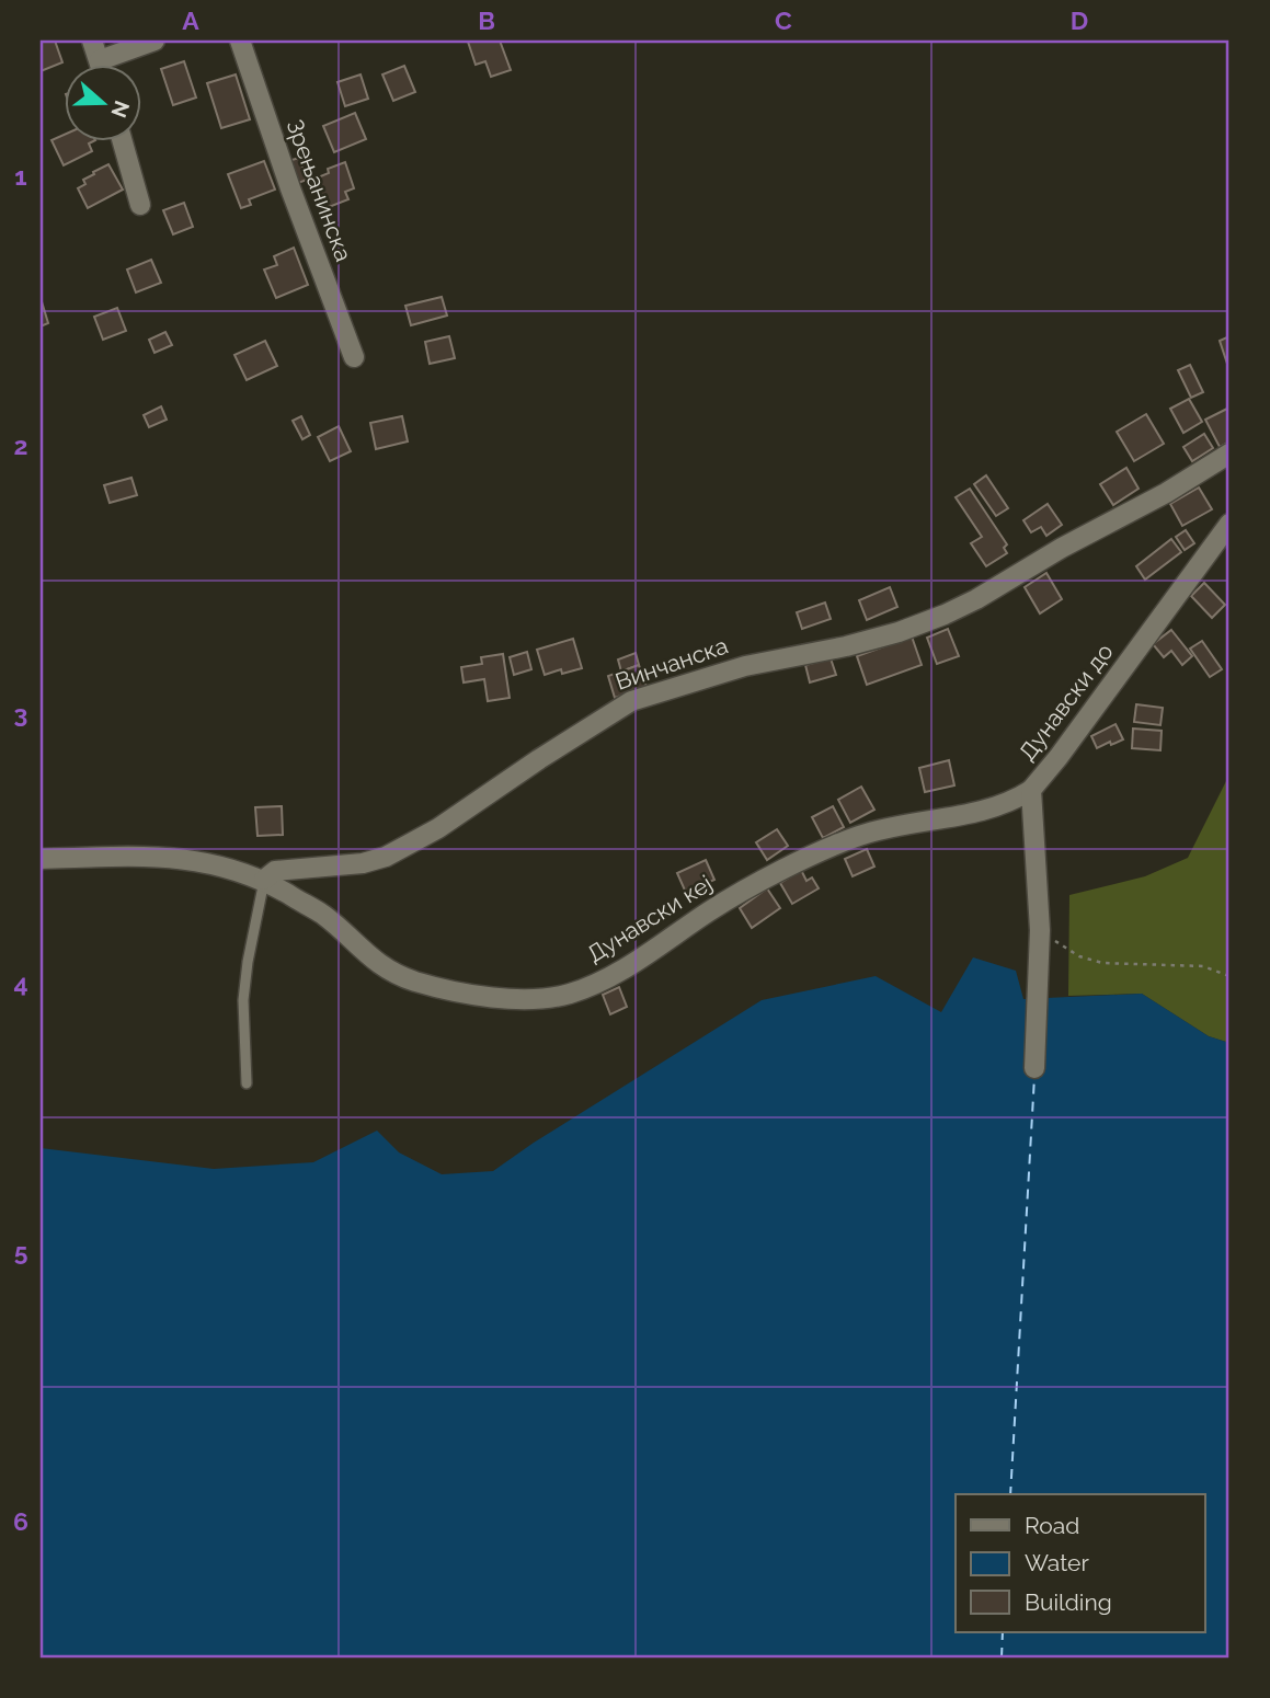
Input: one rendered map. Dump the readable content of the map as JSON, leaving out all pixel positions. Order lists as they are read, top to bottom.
{
  "streets": {
    "street": [
      "Зрењанинска",
      "Винчанска",
      "Дунавски до",
      "Дунавски кеј"
    ]
  },
  "crossings": [
    ["Винчанска", "Дунавски кеј"],
    ["Дунавски до", "Дунавски кеј"]
  ],
  "legend": ["Road", "Water", "Building"],
  "north": "right",
  "grid": {
    "columns": [
      "A",
      "B",
      "C",
      "D"
    ],
    "rows": [
      "1",
      "2",
      "3",
      "4",
      "5",
      "6"
    ]
  }
}
